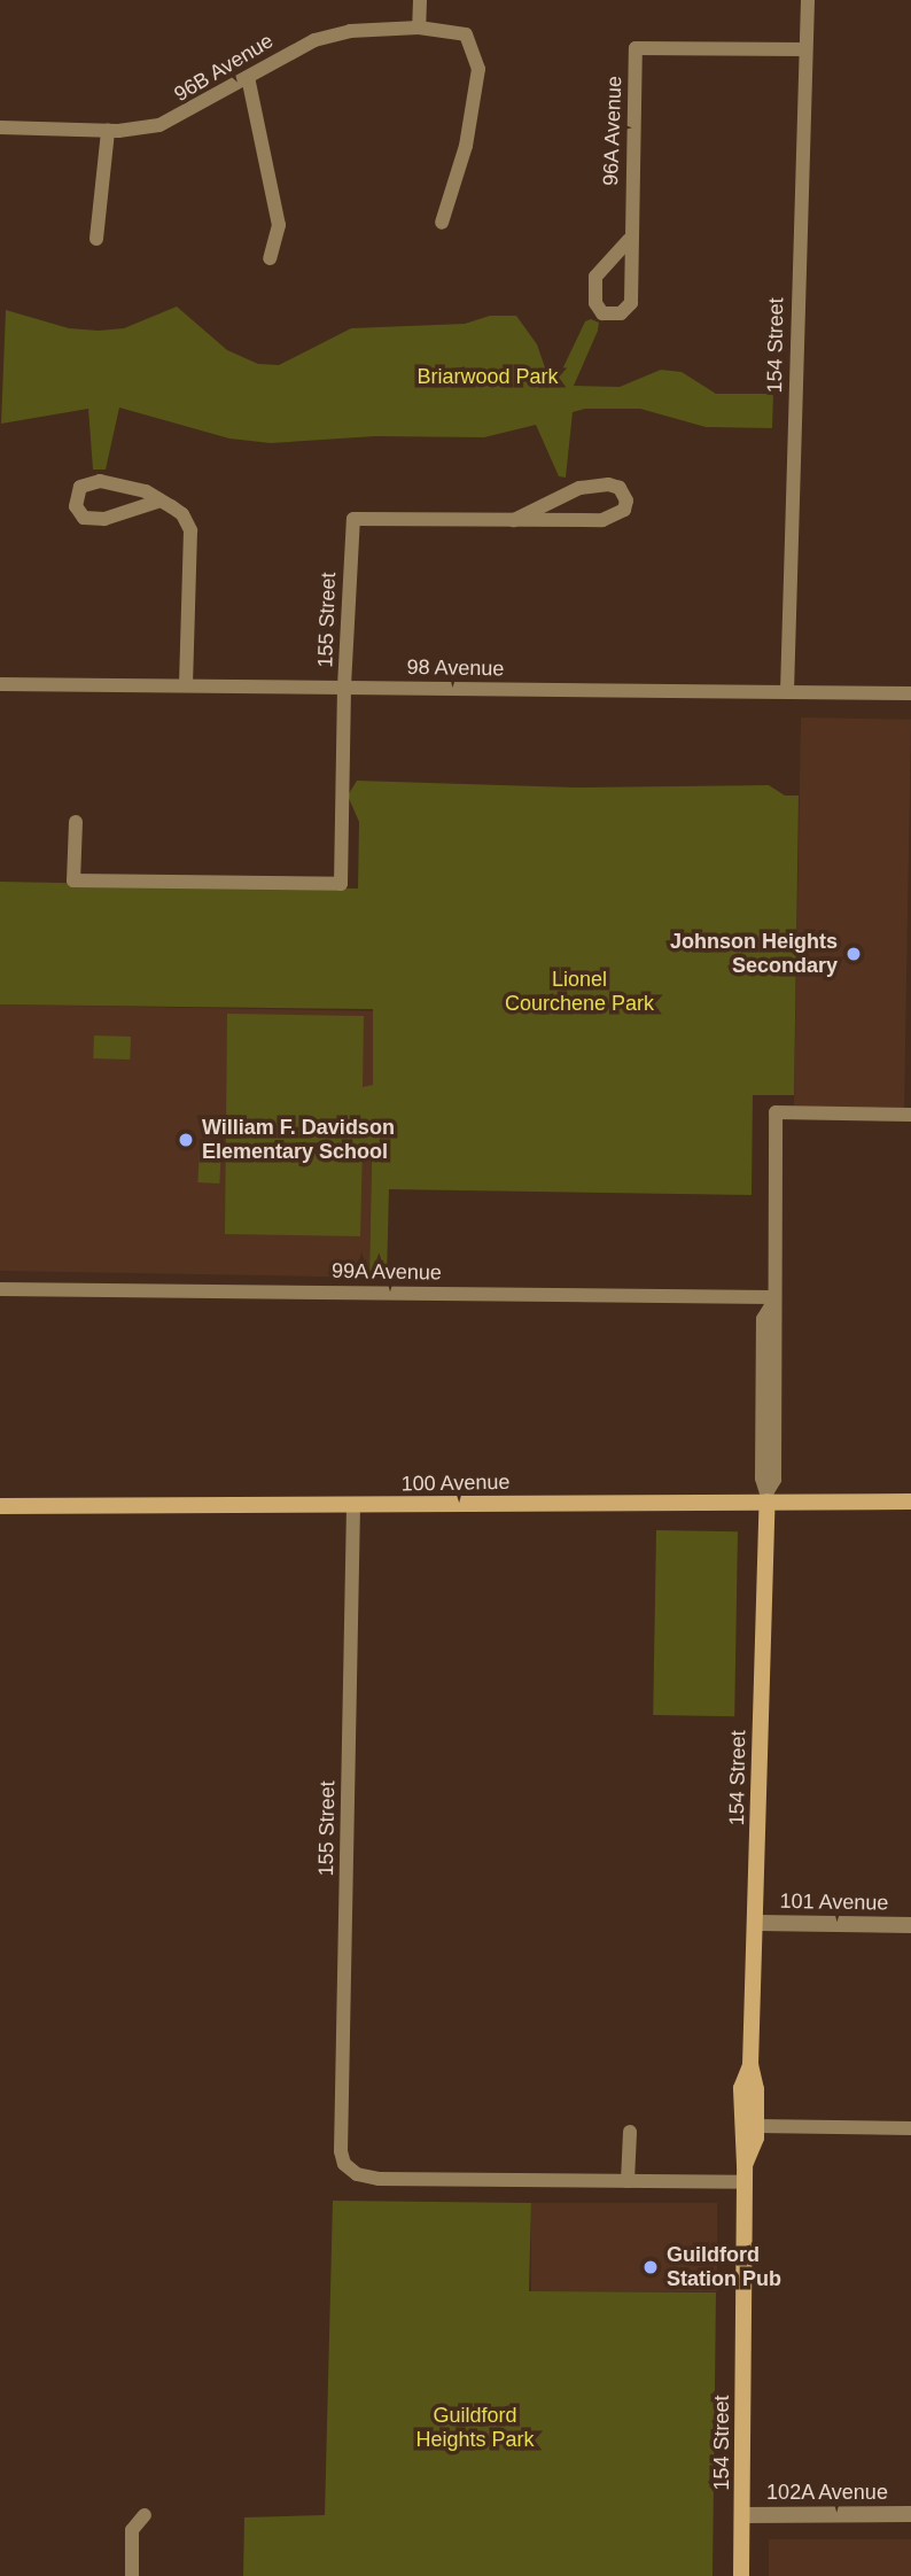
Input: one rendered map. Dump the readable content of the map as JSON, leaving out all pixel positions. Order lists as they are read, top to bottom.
{
  "streets": {
    "main road": ["154 Street", "100 Avenue"],
    "street": [
      "96B Avenue",
      "96A Avenue",
      "155 Street",
      "98 Avenue",
      "99A Avenue",
      "101 Avenue",
      "102A Avenue"
    ]
  },
  "crossings": [
    ["96A Avenue", "154 Street"],
    ["154 Street", "98 Avenue"],
    ["154 Street", "99A Avenue"],
    ["154 Street", "100 Avenue"],
    ["154 Street", "101 Avenue"],
    ["154 Street", "102A Avenue"],
    ["155 Street", "98 Avenue"],
    ["155 Street", "100 Avenue"]
  ],
  "parks": ["Briarwood Park", "Lionel Courchene Park", "Guildford Heights Park"],
  "places": ["Johnson Heights Secondary", "William F. Davidson Elementary School", "Guildford Station Pub"]
}
